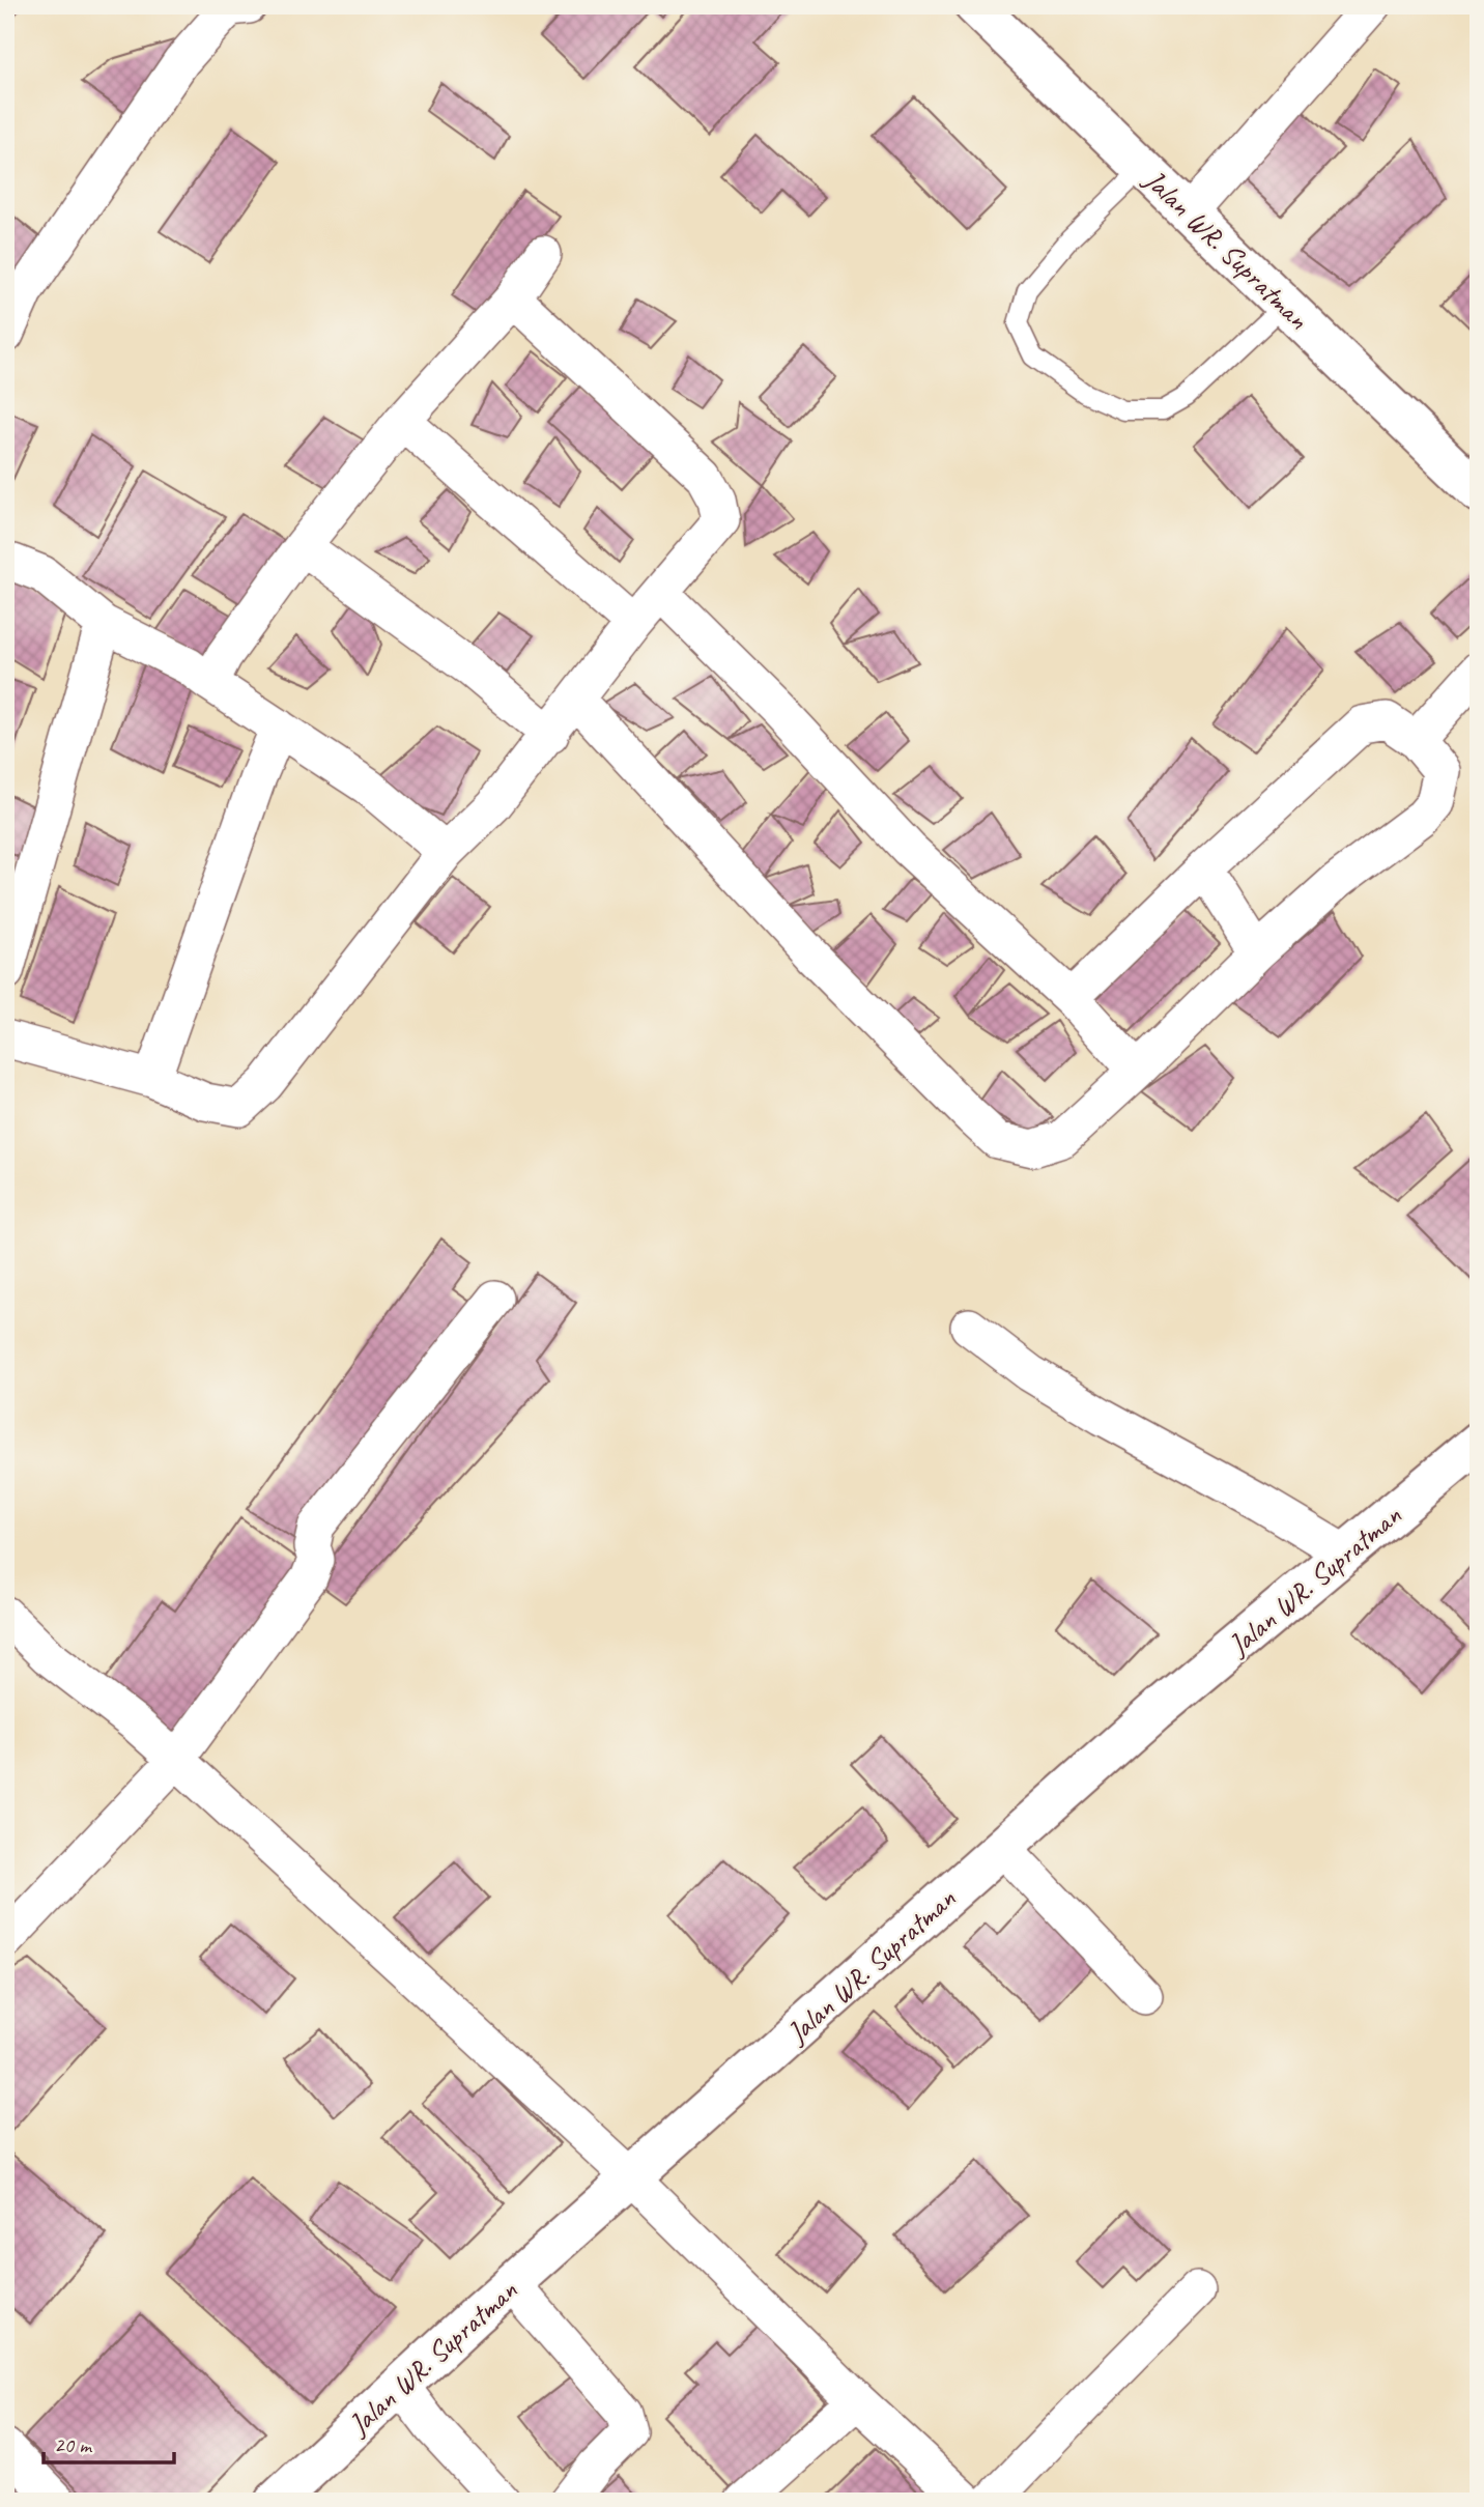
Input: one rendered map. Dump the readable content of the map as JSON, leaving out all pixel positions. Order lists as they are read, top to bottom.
{
  "streets": {
    "main road": ["Jalan WR. Supratman"]
  },
  "scale_bar": "20 m"
}
